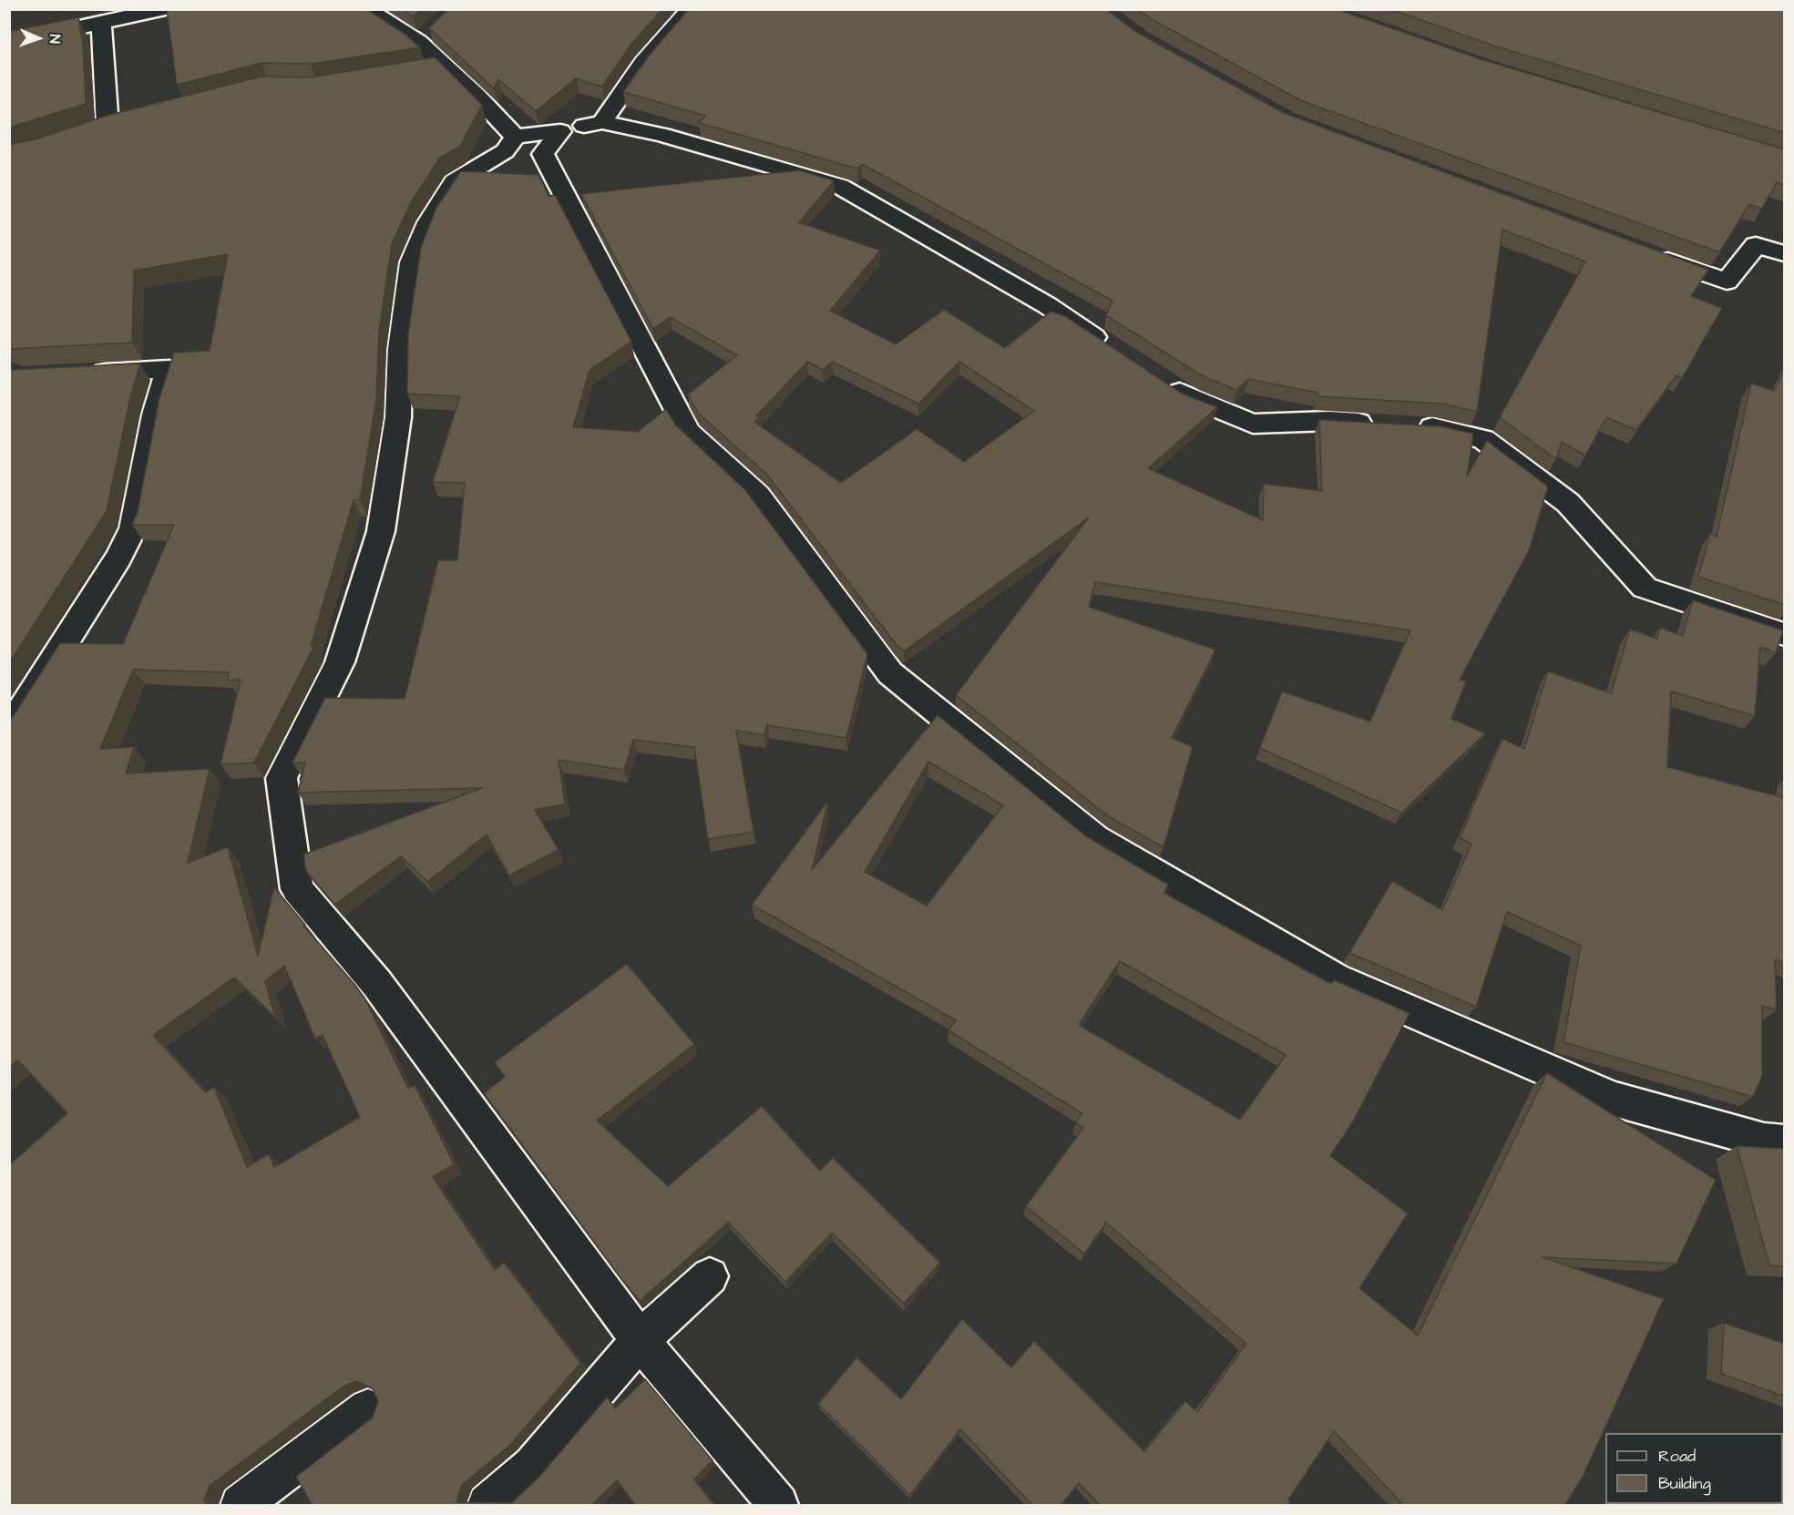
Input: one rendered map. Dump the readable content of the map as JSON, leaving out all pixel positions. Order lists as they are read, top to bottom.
{
  "legend": ["Road", "Building"],
  "north": "right"
}
